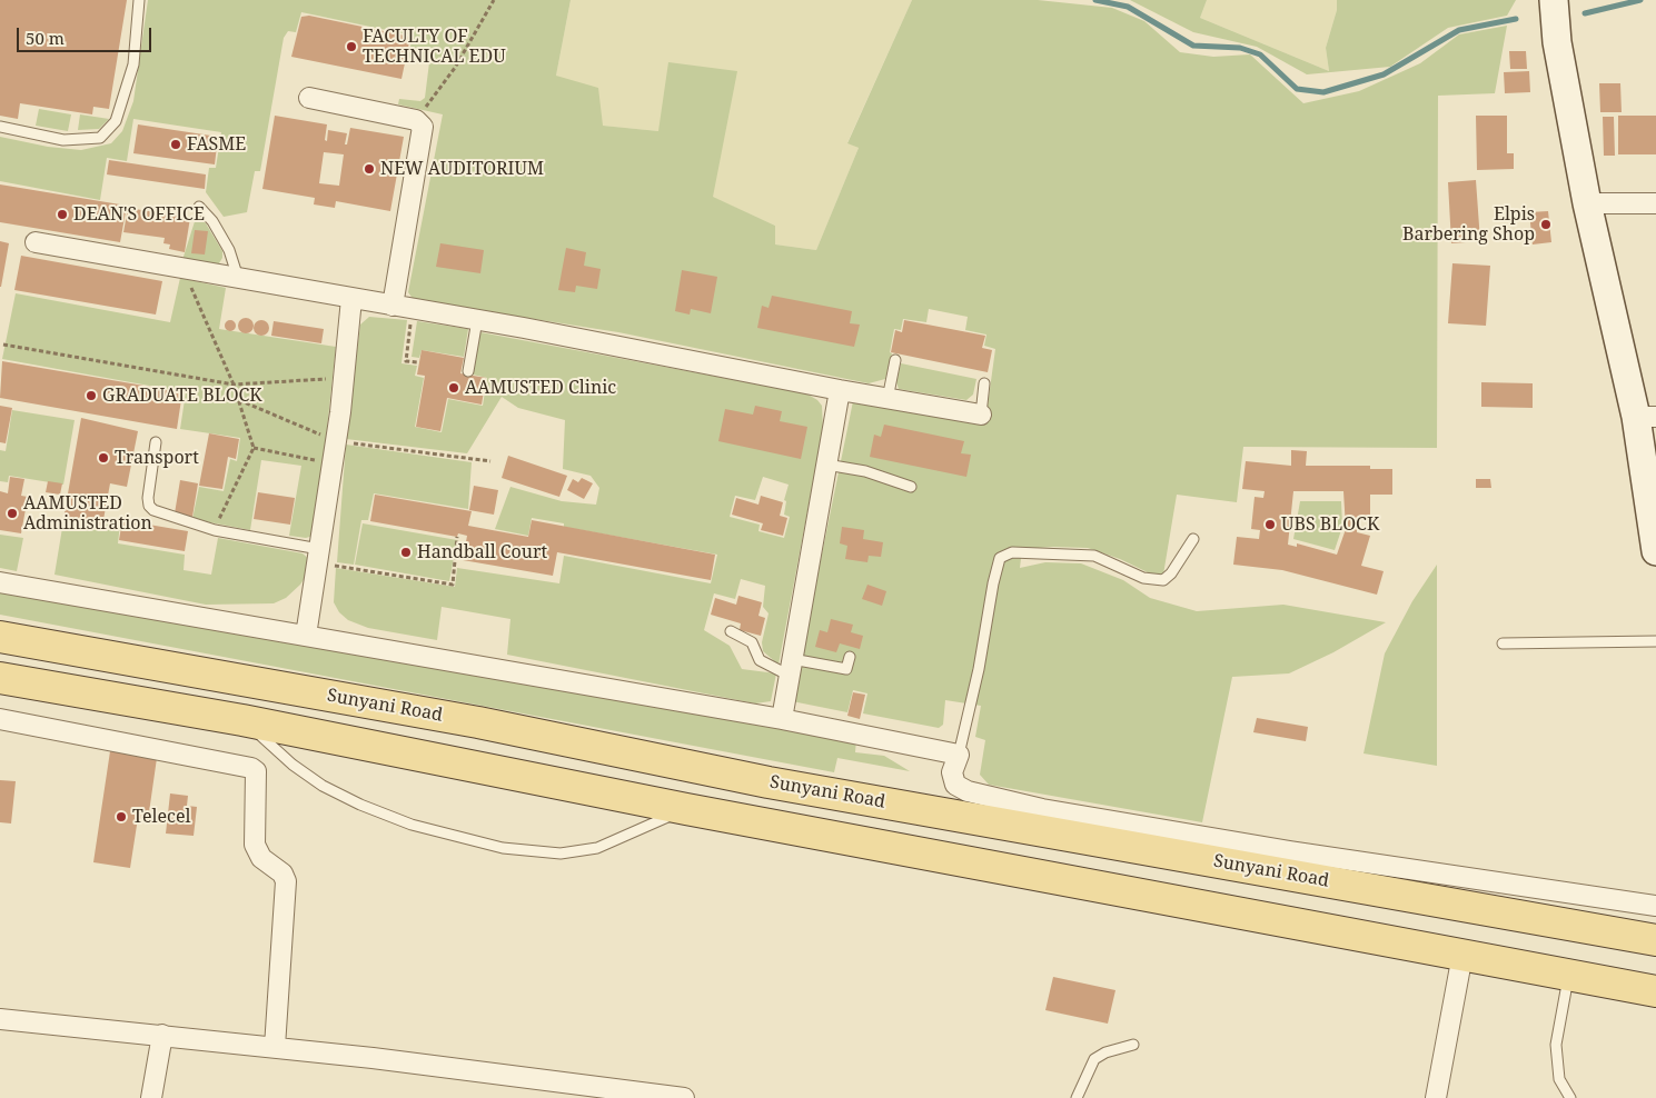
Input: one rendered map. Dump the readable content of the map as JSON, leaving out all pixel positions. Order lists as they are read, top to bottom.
{
  "streets": {
    "main road": ["Sunyani Road"]
  },
  "places": [
    "FACULTY OF TECHNICAL EDU",
    "FASME",
    "NEW AUDITORIUM",
    "DEAN'S OFFICE",
    "Elpis Barbering Shop",
    "AAMUSTED Clinic",
    "GRADUATE BLOCK",
    "Transport",
    "AAMUSTED Administration",
    "UBS BLOCK",
    "Handball Court",
    "Telecel"
  ],
  "scale_bar": "50 m"
}
